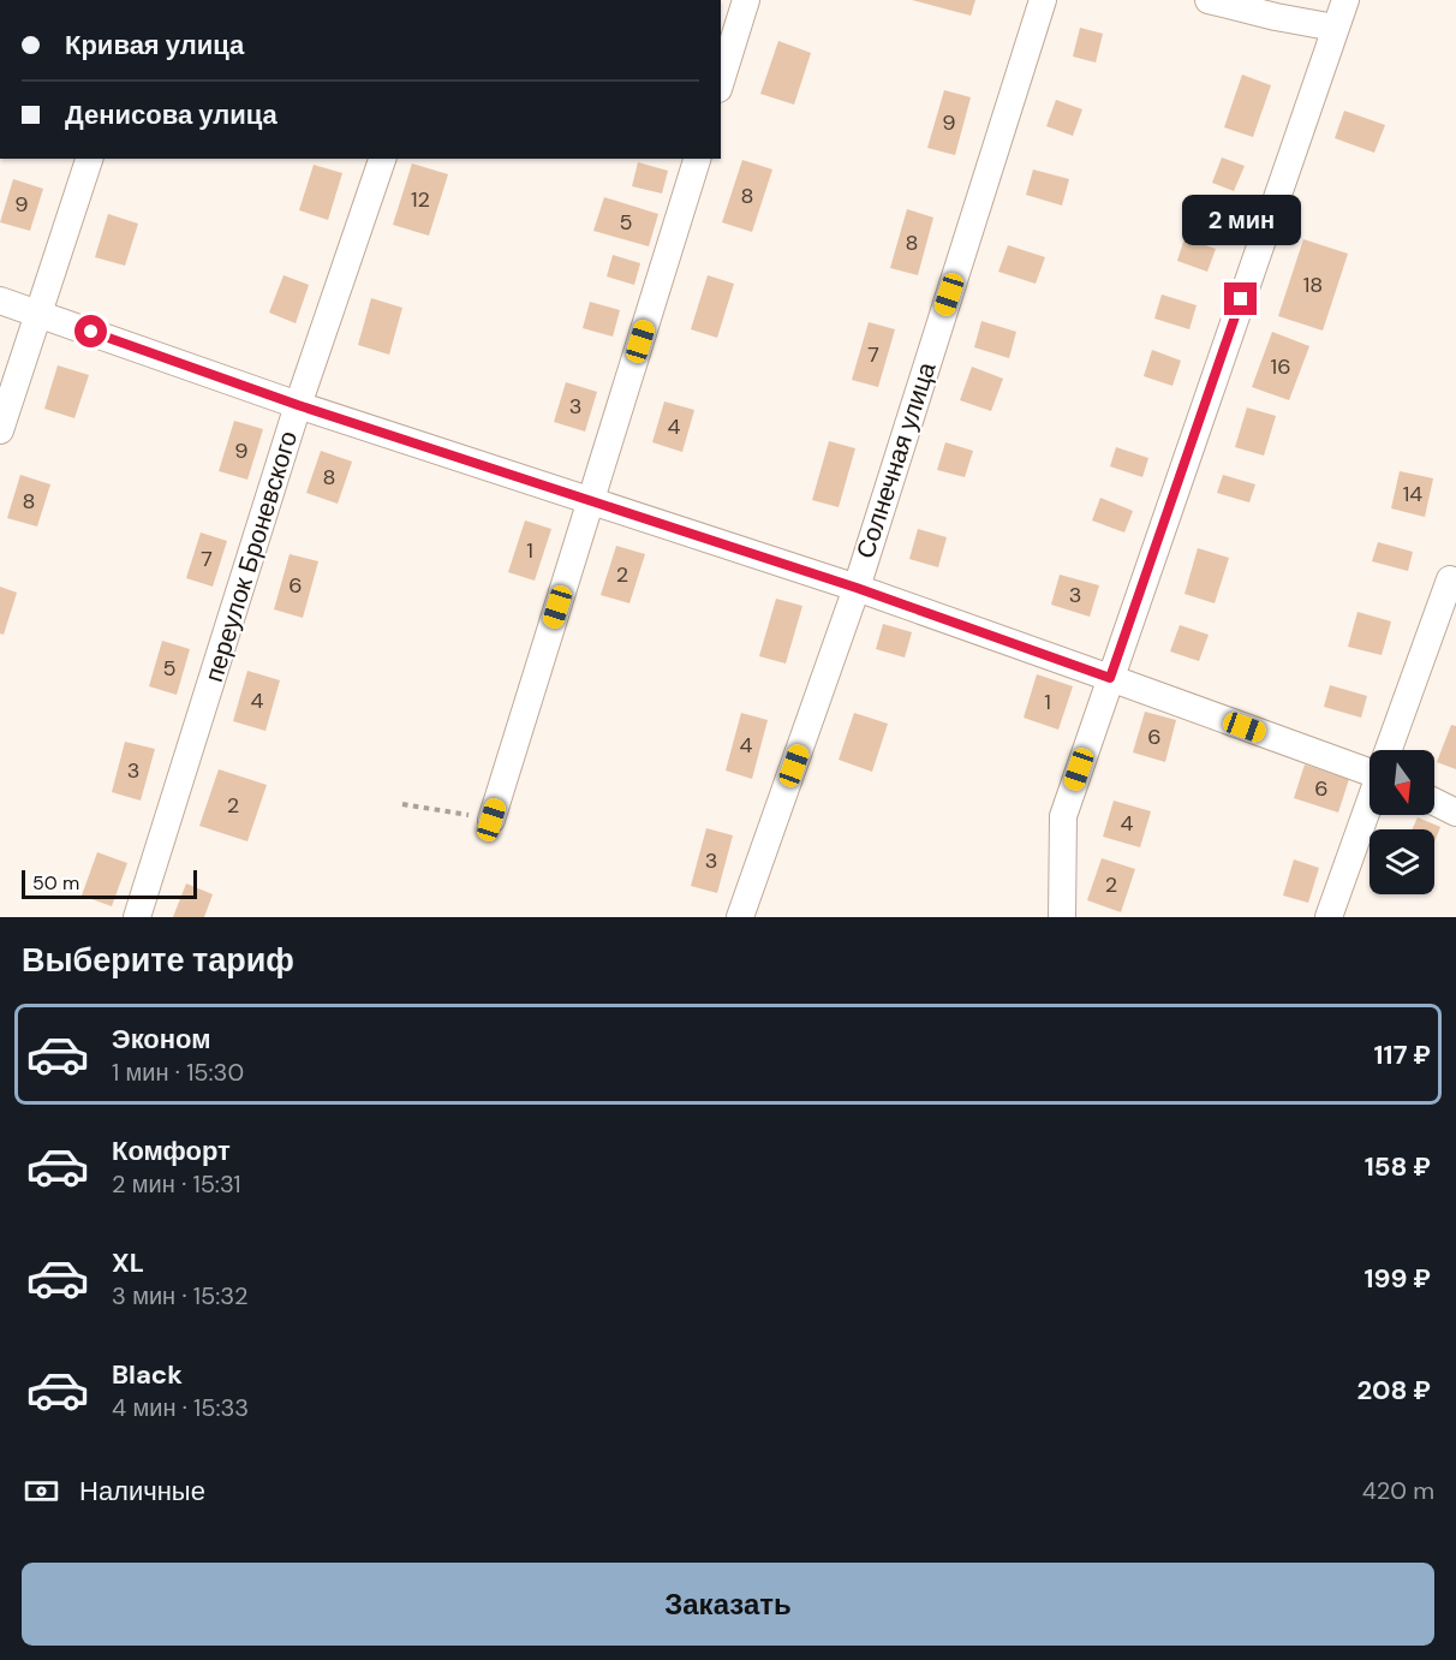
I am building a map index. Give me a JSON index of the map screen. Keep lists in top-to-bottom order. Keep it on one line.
{"streets":{"street":["Солнечная улица","переулок Броневского"]},"house_numbers":["9","8","12","9","5","8","18","7","16","3","4","9","8","14","8","1","7","2","6","3","5","4","1","6","4","3","6","2","4","3","2"],"scale_bar":"50 m","north":"bottom","page":{"banner":["Кривая улица","Денисова улица"],"bubble":"2 мин","scale":"50 m","heading":"Выберите тариф","list":[{"name":"Эконом","note":"1 мин · 15:30","value":"117 ₽"},{"name":"Комфорт","note":"2 мин · 15:31","value":"158 ₽"},{"name":"XL","note":"3 мин · 15:32","value":"199 ₽"},{"name":"Black","note":"4 мин · 15:33","value":"208 ₽"}],"pay":["Наличные","420 m"],"buttons":"Заказать"}}
